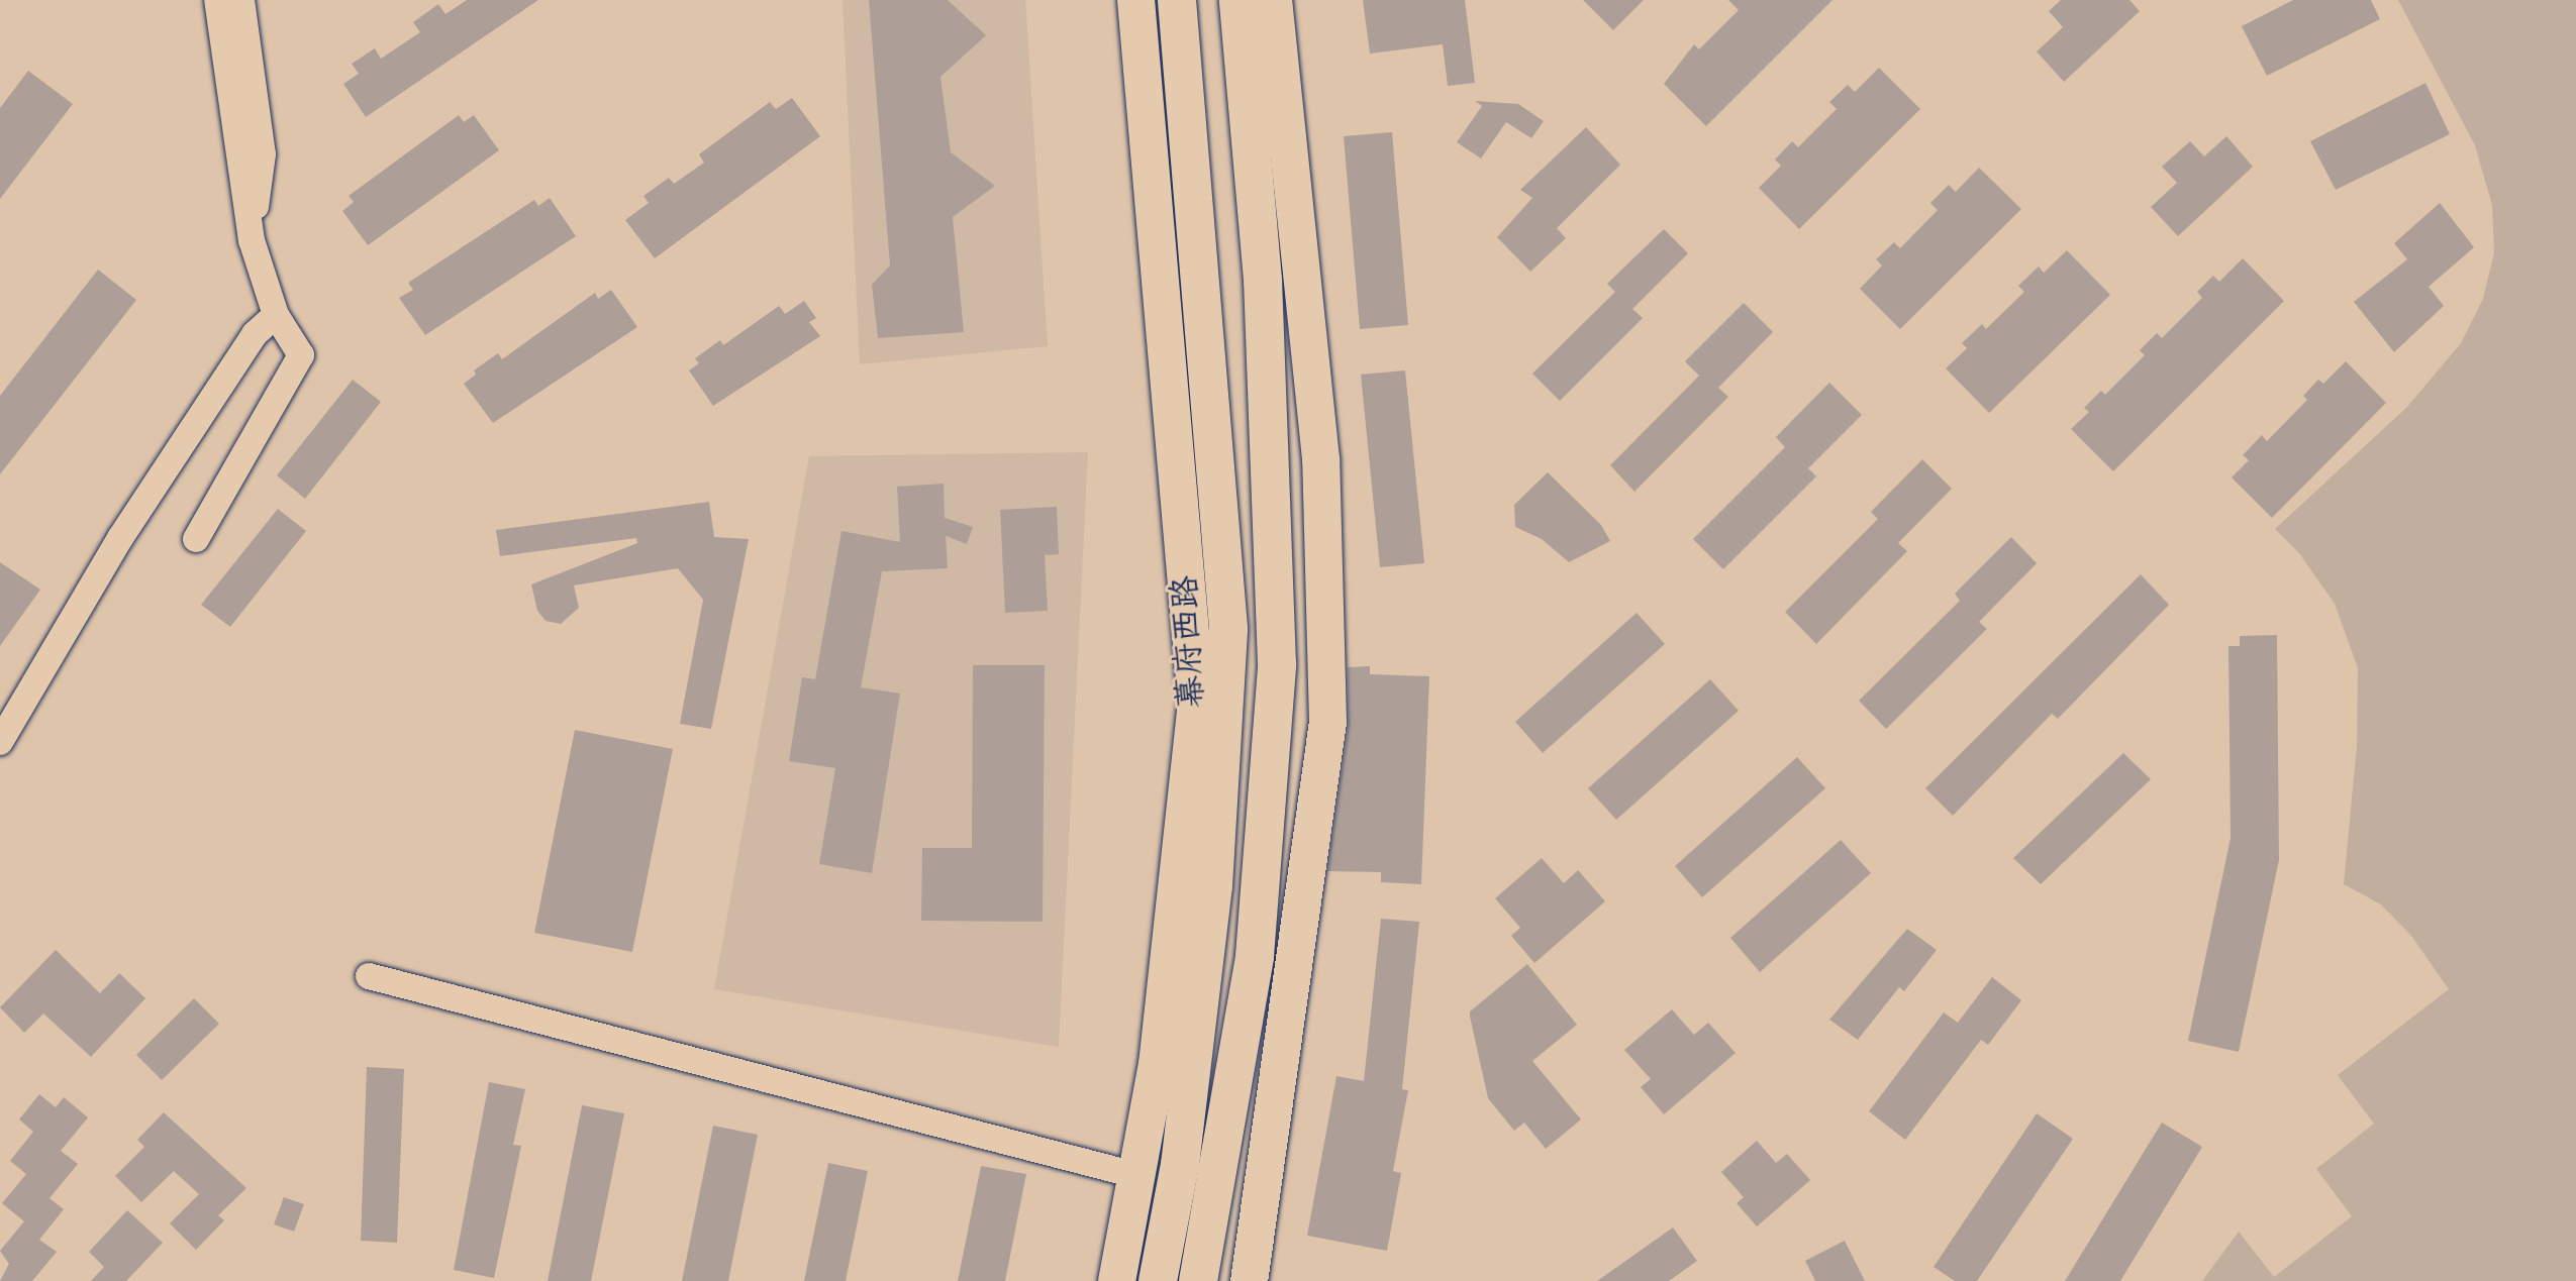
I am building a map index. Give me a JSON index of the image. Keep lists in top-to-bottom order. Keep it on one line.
{"streets":{"highway":["幕府西路"]}}
